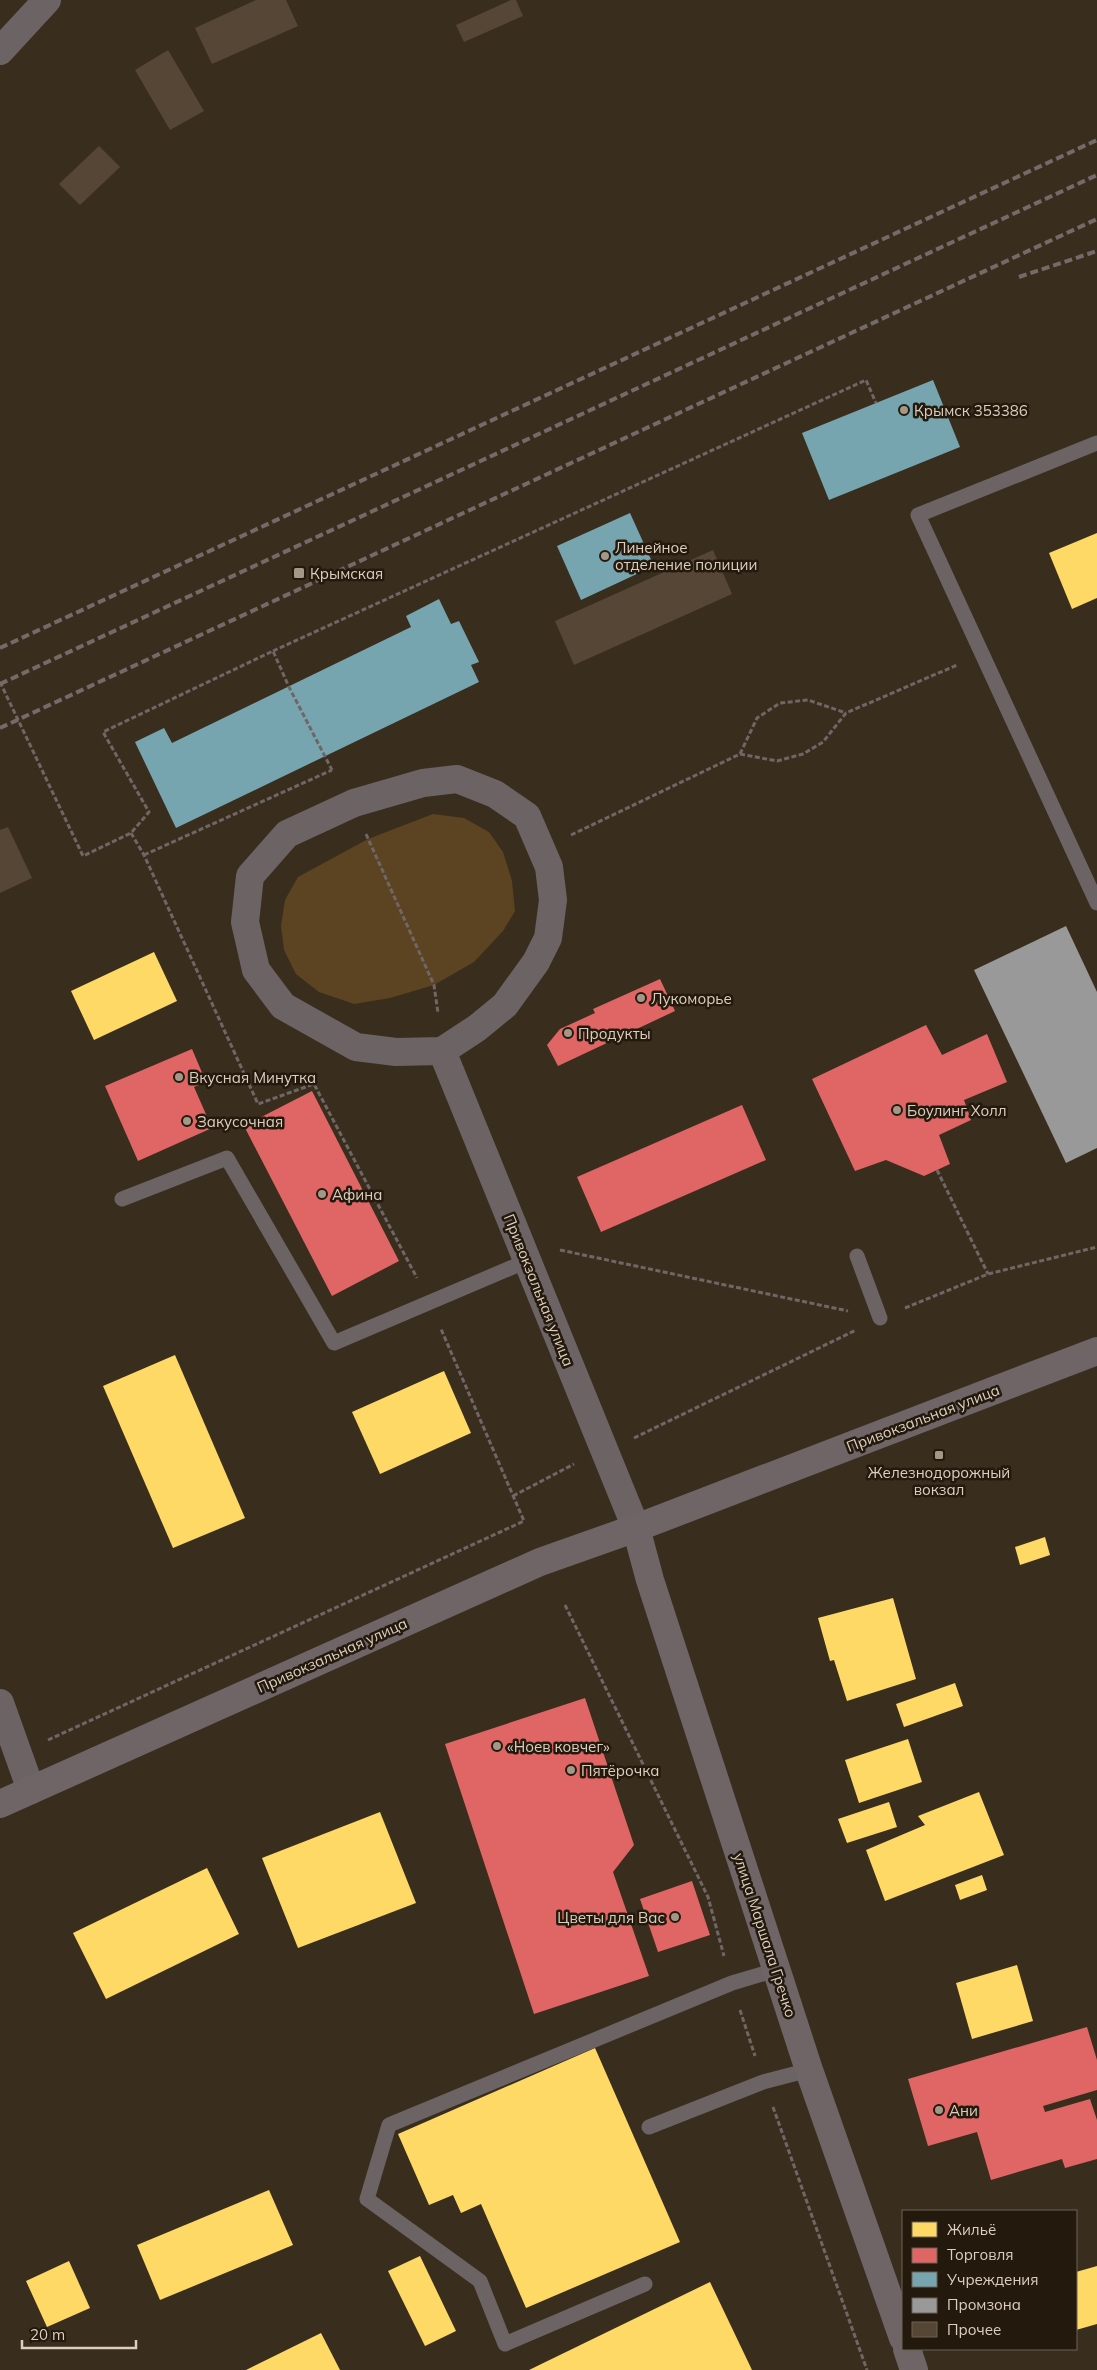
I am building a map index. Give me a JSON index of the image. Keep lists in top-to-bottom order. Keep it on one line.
{"streets":{"main road":["Привокзальная улица","улица Маршала Гречко"]},"crossings":[["Привокзальная улица","улица Маршала Гречко"]],"places":{"other":["Крымск 353386","Линейное отделение полиции","Лукоморье","Продукты","Вкусная Минутка","Боулинг Холл","Закусочная","Афина","«Ноев ковчег»","Пятёрочка","Цветы для Вас","Ани"],"transit":["Крымская","Железнодорожный вокзал"]},"legend":["Жильё","Торговля","Учреждения","Промзона","Прочее"],"scale_bar":"20 m"}
